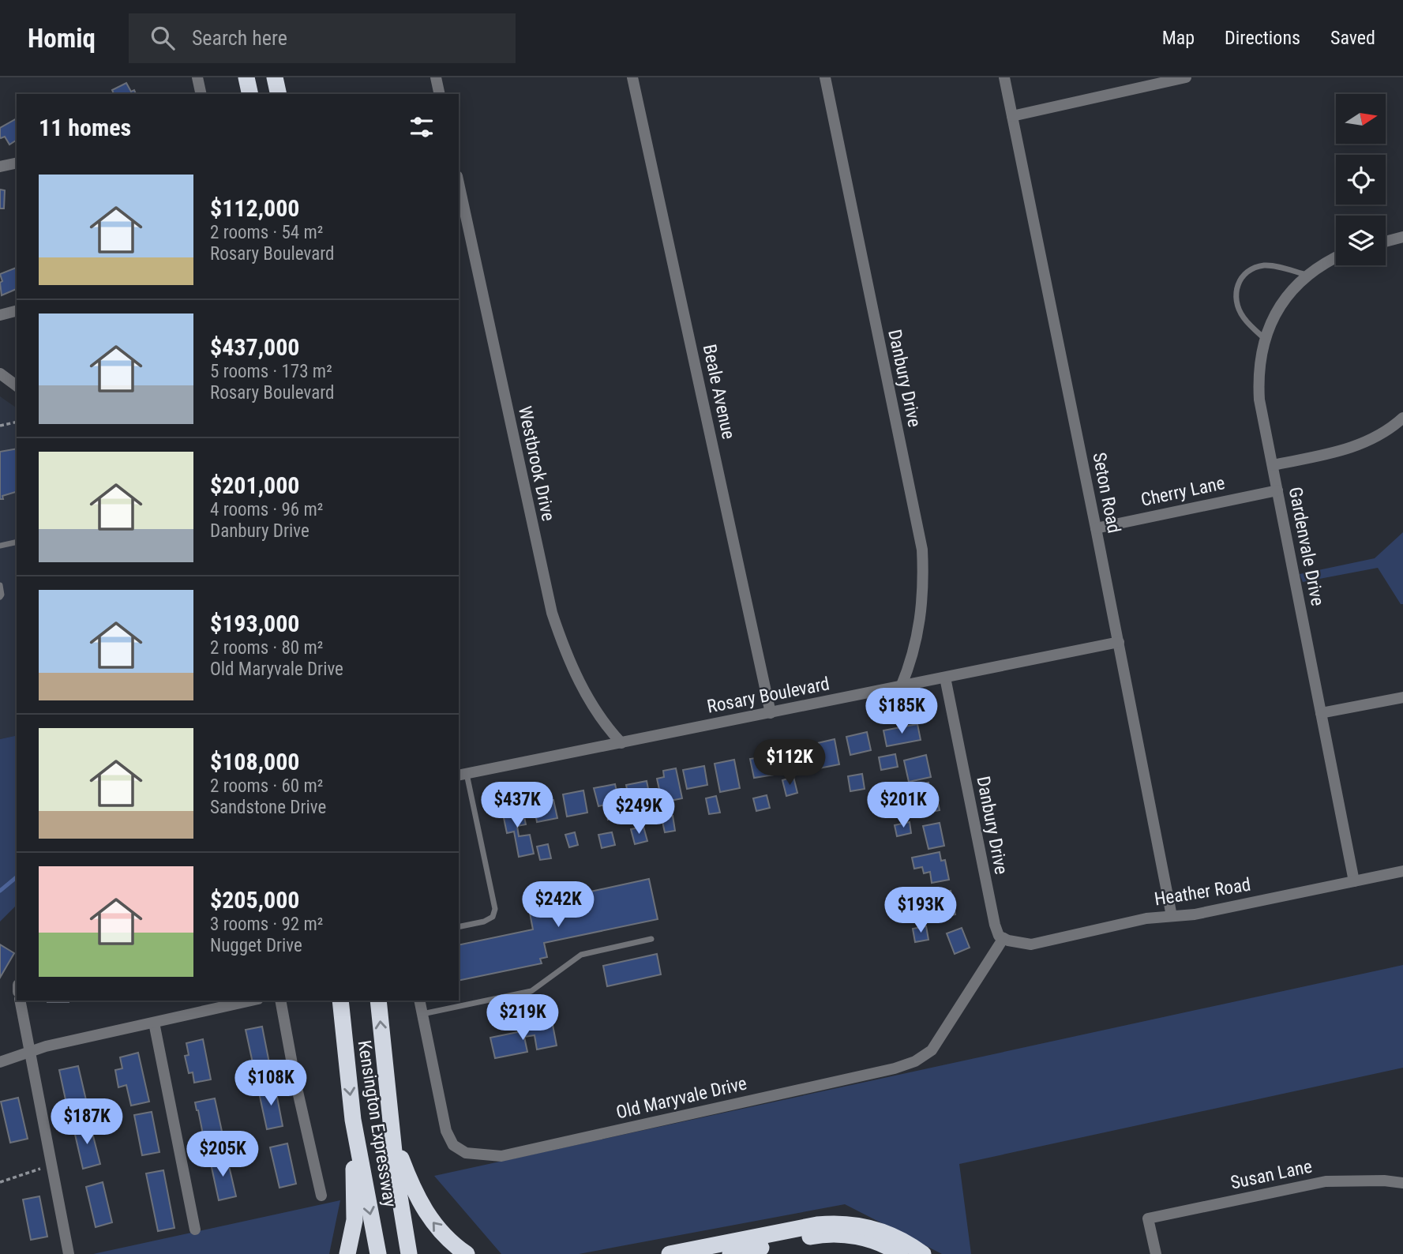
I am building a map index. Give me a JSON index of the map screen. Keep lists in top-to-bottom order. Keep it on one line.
{"streets":{"highway":["Kensington Expressway"],"street":["Danbury Drive","Beale Avenue","Westbrook Drive","Cherry Lane","Seton Road","Gardenvale Drive","Rosary Boulevard","Heather Road","Old Maryvale Drive","Susan Lane"]},"crossings":[["Danbury Drive","Rosary Boulevard"],["Danbury Drive","Heather Road"],["Danbury Drive","Old Maryvale Drive"],["Beale Avenue","Rosary Boulevard"],["Westbrook Drive","Rosary Boulevard"],["Cherry Lane","Seton Road"],["Cherry Lane","Gardenvale Drive"],["Seton Road","Rosary Boulevard"],["Seton Road","Heather Road"],["Gardenvale Drive","Heather Road"],["Heather Road","Old Maryvale Drive"]],"north":"right","page":{"header":"Homiq","search":"Search here","nav":["Map","Directions","Saved"],"heading":"11 homes","list":[{"name":"$112,000","note":"2 rooms · 54 m² · Rosary Boulevard"},{"name":"$437,000","note":"5 rooms · 173 m² · Rosary Boulevard"},{"name":"$201,000","note":"4 rooms · 96 m² · Danbury Drive"},{"name":"$193,000","note":"2 rooms · 80 m² · Old Maryvale Drive"},{"name":"$108,000","note":"2 rooms · 60 m² · Sandstone Drive"},{"name":"$205,000","note":"3 rooms · 92 m² · Nugget Drive"}],"price":["$185K","$112K","$437K","$201K","$249K","$242K","$193K","$219K","$108K","$187K","$205K"]}}
